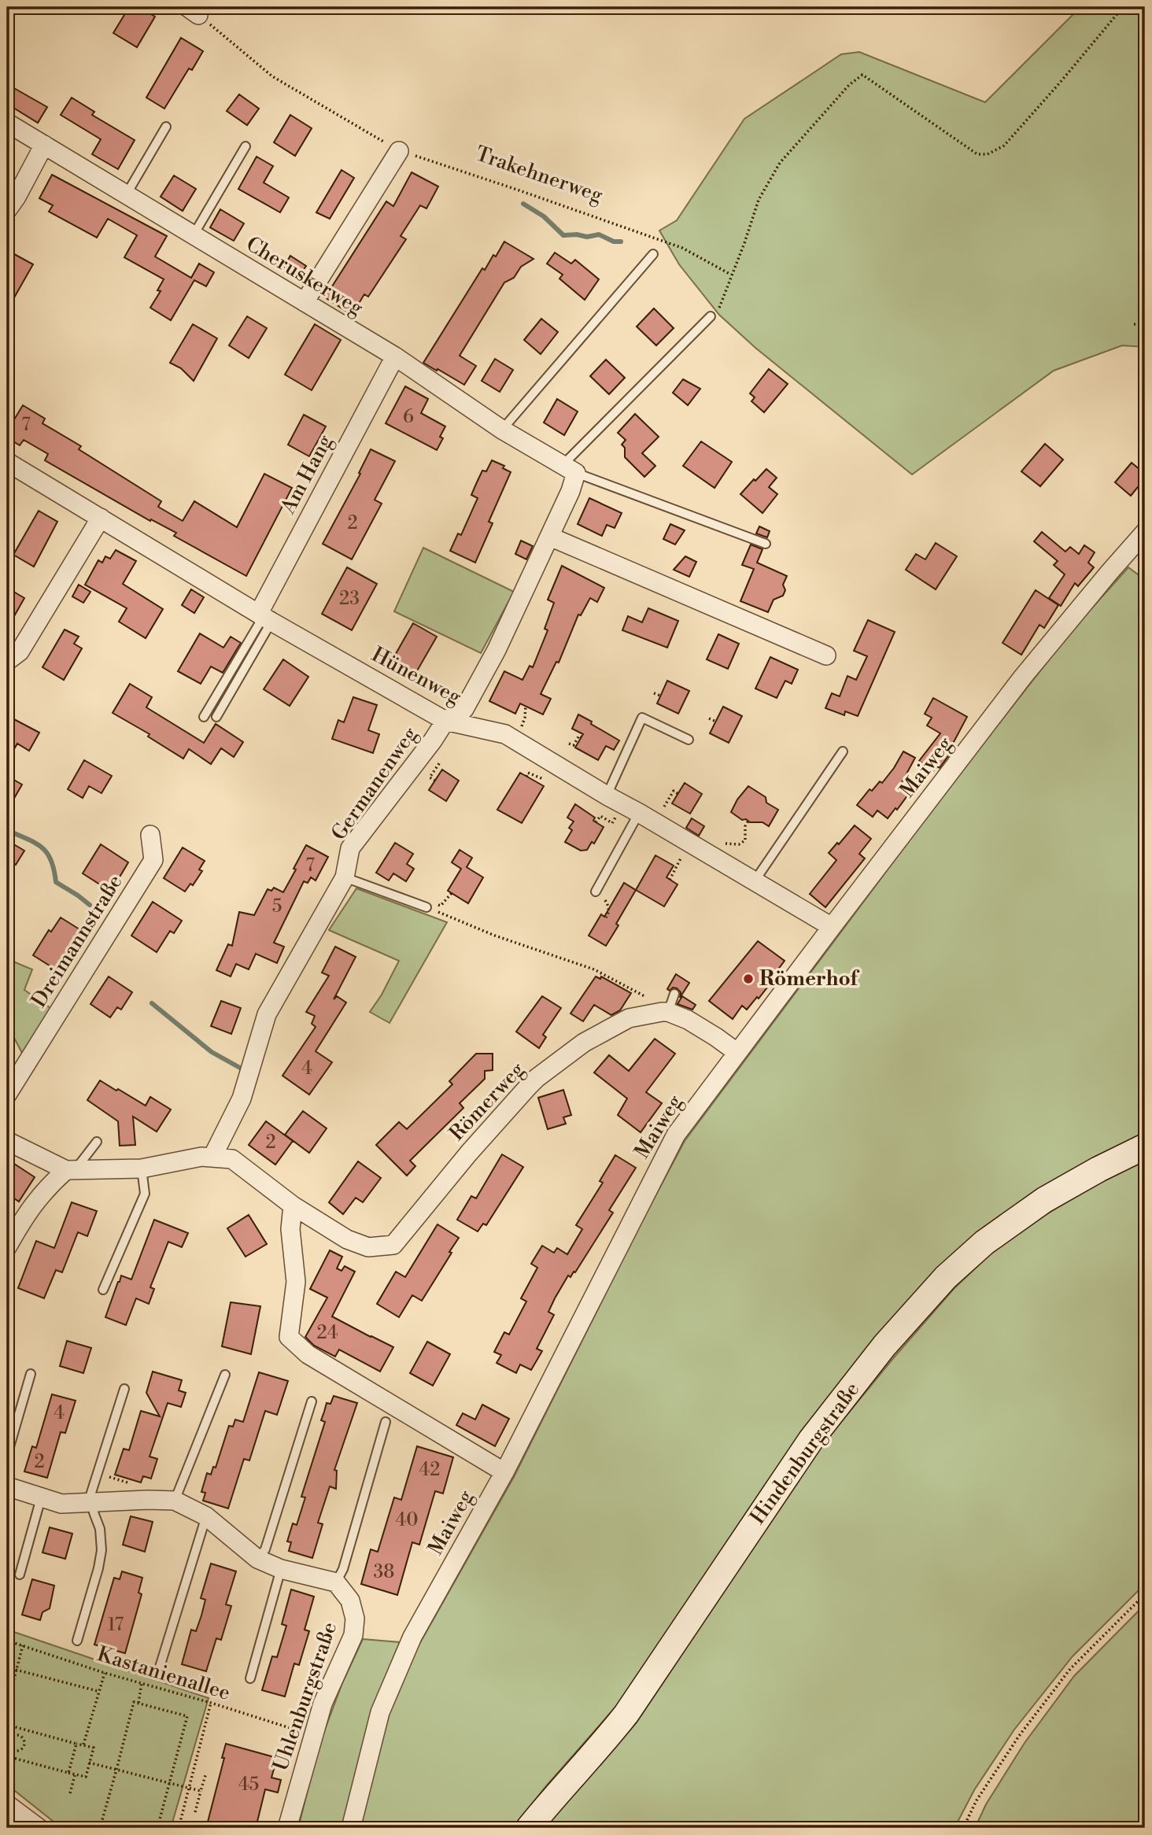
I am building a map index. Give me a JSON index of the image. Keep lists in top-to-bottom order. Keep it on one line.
{"streets":{"main road":["Hindenburgstraße"],"street":["Cheruskerweg","Am Hang","Hünenweg","Maiweg","Germanenweg","Dreimannstraße","Römerweg","Uhlenburgstraße"],"path":["Trakehnerweg","Kastanienallee"]},"crossings":[["Cheruskerweg","Am Hang"],["Cheruskerweg","Germanenweg"],["Am Hang","Hünenweg"],["Hünenweg","Maiweg"],["Hünenweg","Germanenweg"],["Germanenweg","Römerweg"],["Kastanienallee","Uhlenburgstraße"]],"places":["Römerhof"],"house_numbers":["6","7","2","23","7","5","4","2","24","4","2","42","40","38","17","45"]}
